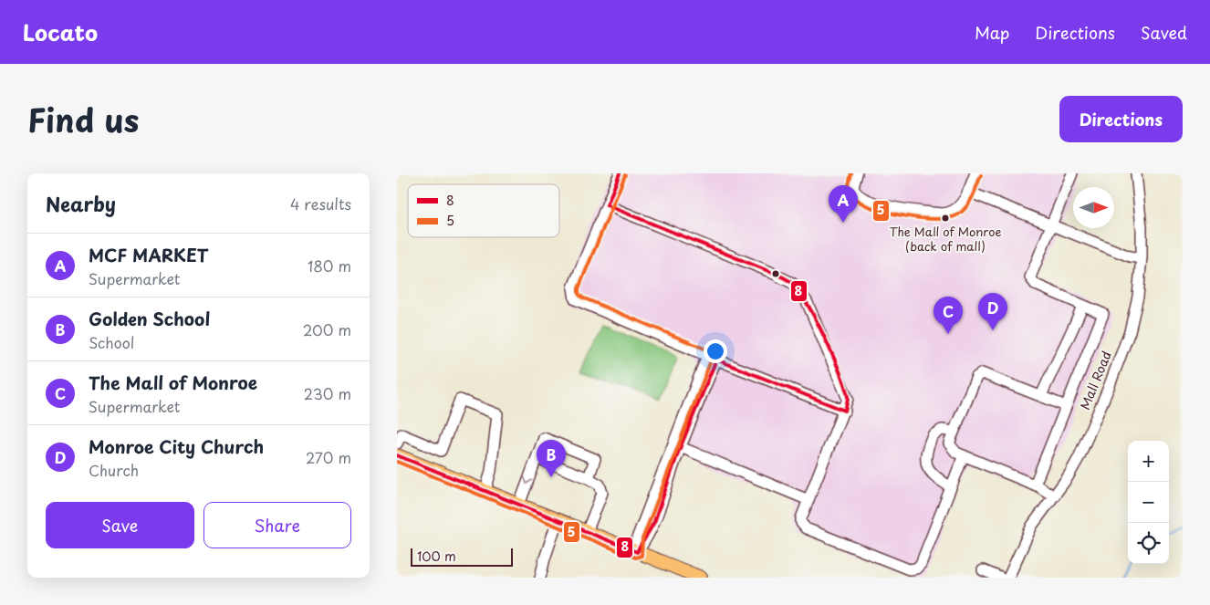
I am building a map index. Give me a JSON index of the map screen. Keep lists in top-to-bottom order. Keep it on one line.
{"streets":{"street":["Mall Road"]},"places":["The Mall of Monroe (back of mall)"],"lines":["transit line 8","transit line 5"],"legend":["8","5"],"scale_bar":"100 m","north":"right","page":{"header":"Locato","nav":["Map","Directions","Saved"],"title":"Find us","buttons":["Directions",["Save","Share"]],"heading":["Nearby","4 results"],"pins":["A","D","C","B"],"list":[{"mark":"A","name":"MCF MARKET","note":"Supermarket","value":"180 m"},{"mark":"B","name":"Golden School","note":"School","value":"200 m"},{"mark":"C","name":"The Mall of Monroe","note":"Supermarket","value":"230 m"},{"mark":"D","name":"Monroe City Church","note":"Church","value":"270 m"}],"map_buttons":["+","−"],"scale":"100 m"}}
